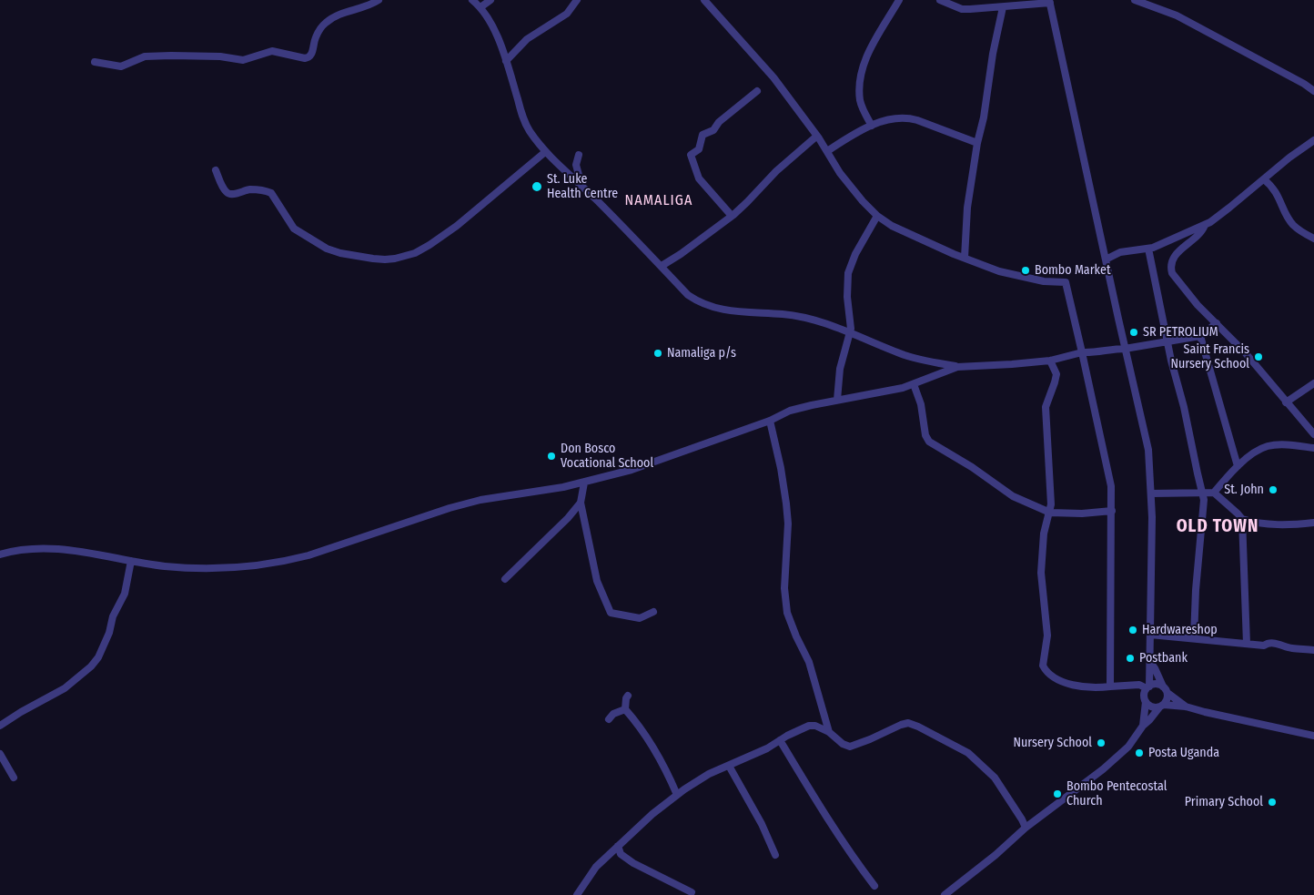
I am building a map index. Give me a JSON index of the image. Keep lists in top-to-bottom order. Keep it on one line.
{"districts":["NAMALIGA","OLD TOWN"],"places":["St. Luke Health Centre","Bombo Market","SR PETROLIUM","Namaliga p/s","Saint Francis Nursery School","Don Bosco Vocational School","St. John","Hardwareshop","Postbank","Nursery School","Posta Uganda","Bombo Pentecostal Church","Primary School"]}
